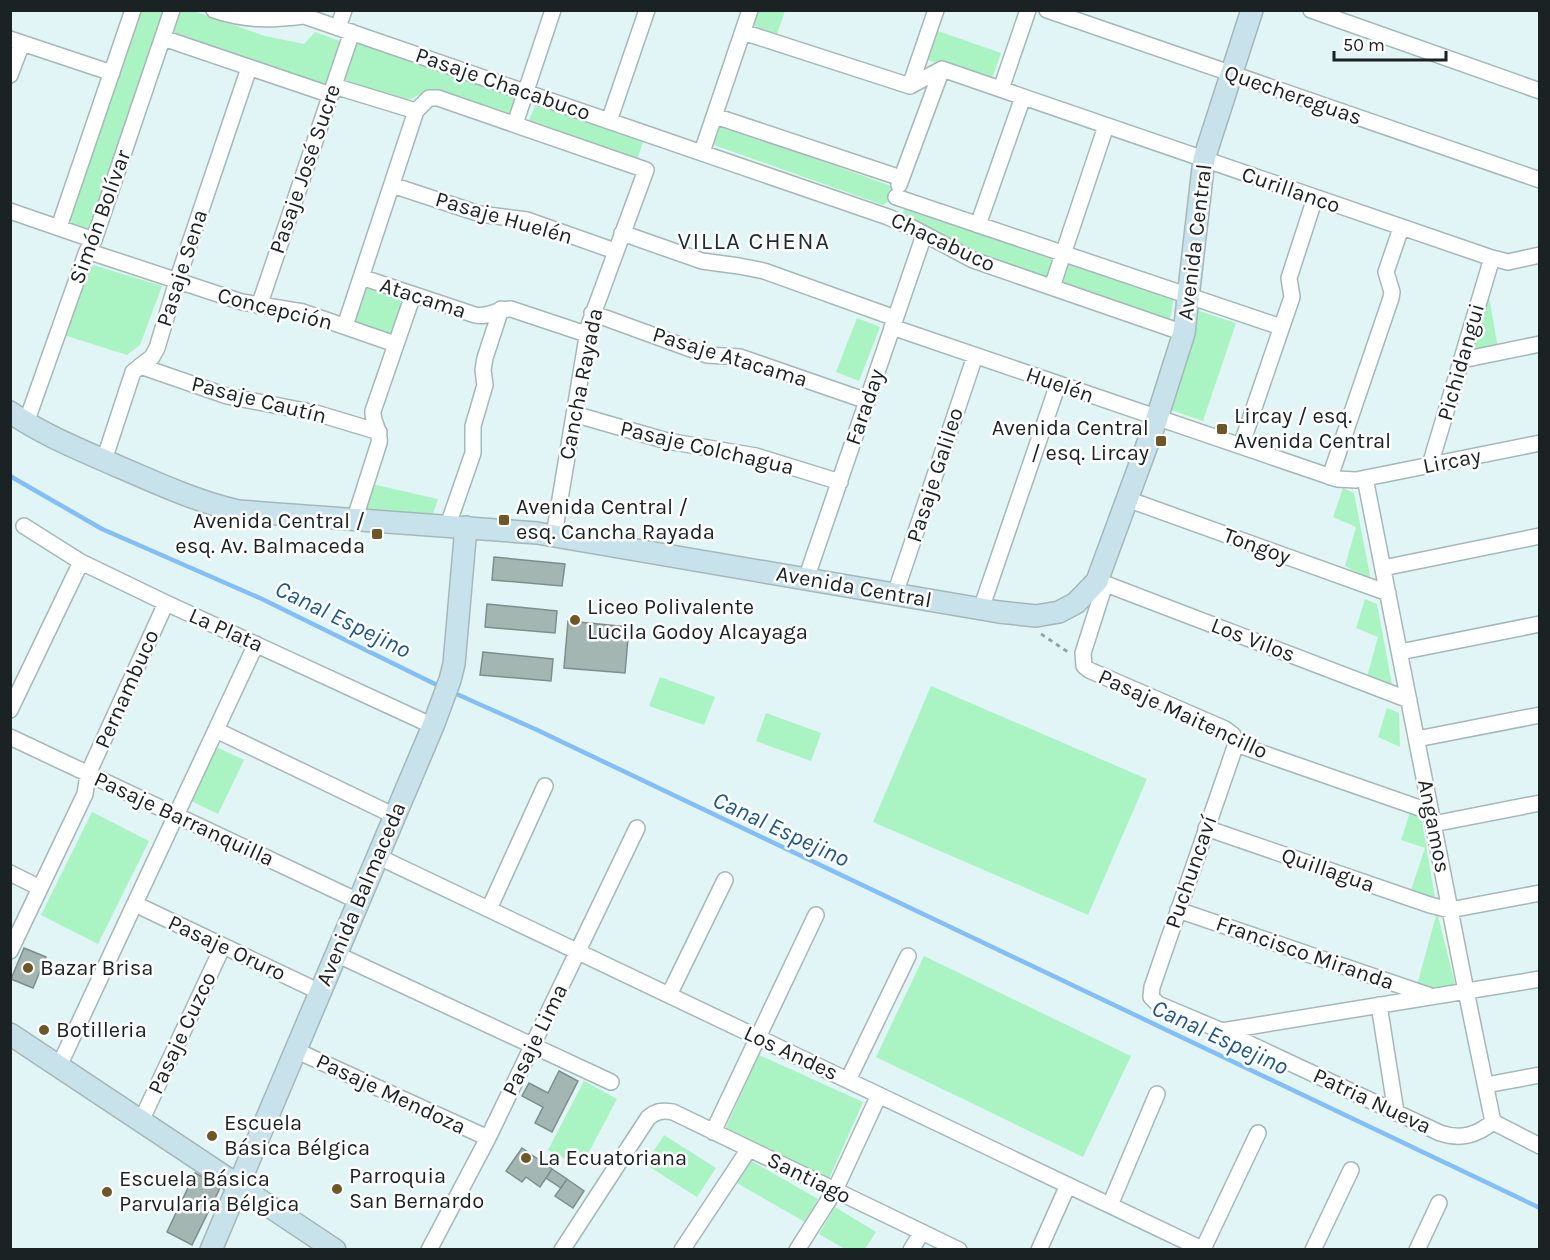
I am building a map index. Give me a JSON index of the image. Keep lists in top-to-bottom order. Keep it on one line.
{"streets":{"street":["Pasaje Chacabuco","Quechereguas","Pasaje José Sucre","Curillanco","Simón Bolívar","Pasaje Huelén","Chacabuco","Avenida Central","Pasaje Sena","Atacama","Concepción","Pasaje Atacama","Pichidangui","Cancha Rayada","Huelén","Pasaje Cautín","Faraday","Pasaje Colchagua","Lircay","Pasaje Galileo","Tongoy","La Plata","Los Vilos","Pernambuco","Pasaje Maitencillo","Pasaje Barranquilla","Angamos","Quillagua","Puchuncaví","Avenida Balmaceda","Pasaje Oruro","Francisco Miranda","Pasaje Cuzco","Pasaje Lima","Los Andes","Pasaje Mendoza","Patria Nueva","Santiago"]},"crossings":[["Pasaje Chacabuco","Pasaje José Sucre"],["Pasaje Chacabuco","Chacabuco"],["Pasaje Chacabuco","Cancha Rayada"],["Quechereguas","Avenida Central"],["Pasaje José Sucre","Concepción"],["Curillanco","Avenida Central"],["Curillanco","Pichidangui"],["Simón Bolívar","Avenida Central"],["Simón Bolívar","Concepción"],["Pasaje Huelén","Cancha Rayada"],["Chacabuco","Avenida Central"],["Chacabuco","Faraday"],["Avenida Central","Pasaje Sena"],["Avenida Central","Cancha Rayada"],["Avenida Central","Huelén"],["Avenida Central","Faraday"],["Avenida Central","Pasaje Galileo"],["Avenida Central","Tongoy"],["Avenida Central","Los Vilos"],["Avenida Central","Pasaje Maitencillo"],["Avenida Central","Avenida Balmaceda"],["Pasaje Sena","Concepción"],["Pasaje Sena","Pasaje Cautín"],["Atacama","Cancha Rayada"],["Pasaje Atacama","Cancha Rayada"],["Pasaje Atacama","Faraday"],["Pichidangui","Lircay"],["Cancha Rayada","Pasaje Colchagua"],["Huelén","Faraday"],["Huelén","Lircay"],["Huelén","Pasaje Galileo"],["Huelén","Angamos"],["Faraday","Pasaje Colchagua"],["Lircay","Angamos"],["Tongoy","Angamos"],["La Plata","Pernambuco"],["La Plata","Avenida Balmaceda"],["Los Vilos","Pasaje Maitencillo"],["Los Vilos","Angamos"],["Pernambuco","Pasaje Barranquilla"],["Pasaje Maitencillo","Angamos"],["Pasaje Maitencillo","Puchuncaví"],["Pasaje Barranquilla","Avenida Balmaceda"],["Angamos","Quillagua"],["Angamos","Francisco Miranda"],["Angamos","Patria Nueva"],["Quillagua","Puchuncaví"],["Puchuncaví","Francisco Miranda"],["Puchuncaví","Patria Nueva"],["Avenida Balmaceda","Pasaje Oruro"],["Avenida Balmaceda","Los Andes"],["Avenida Balmaceda","Pasaje Mendoza"],["Pasaje Oruro","Pasaje Cuzco"],["Francisco Miranda","Patria Nueva"],["Pasaje Lima","Los Andes"],["Pasaje Lima","Pasaje Mendoza"]],"districts":["VILLA CHENA"],"water":["Canal Espejino"],"places":{"transit":["Lircay / esq. Avenida Central","Avenida Central / esq. Lircay","Avenida Central / esq. Cancha Rayada","Avenida Central / esq. Av. Balmaceda"],"other":["Liceo Polivalente Lucila Godoy Alcayaga","Bazar Brisa","Botilleria","Escuela Básica Bélgica","La Ecuatoriana","Parroquia San Bernardo","Escuela Básica Parvularia Bélgica"]},"scale_bar":"50 m"}
